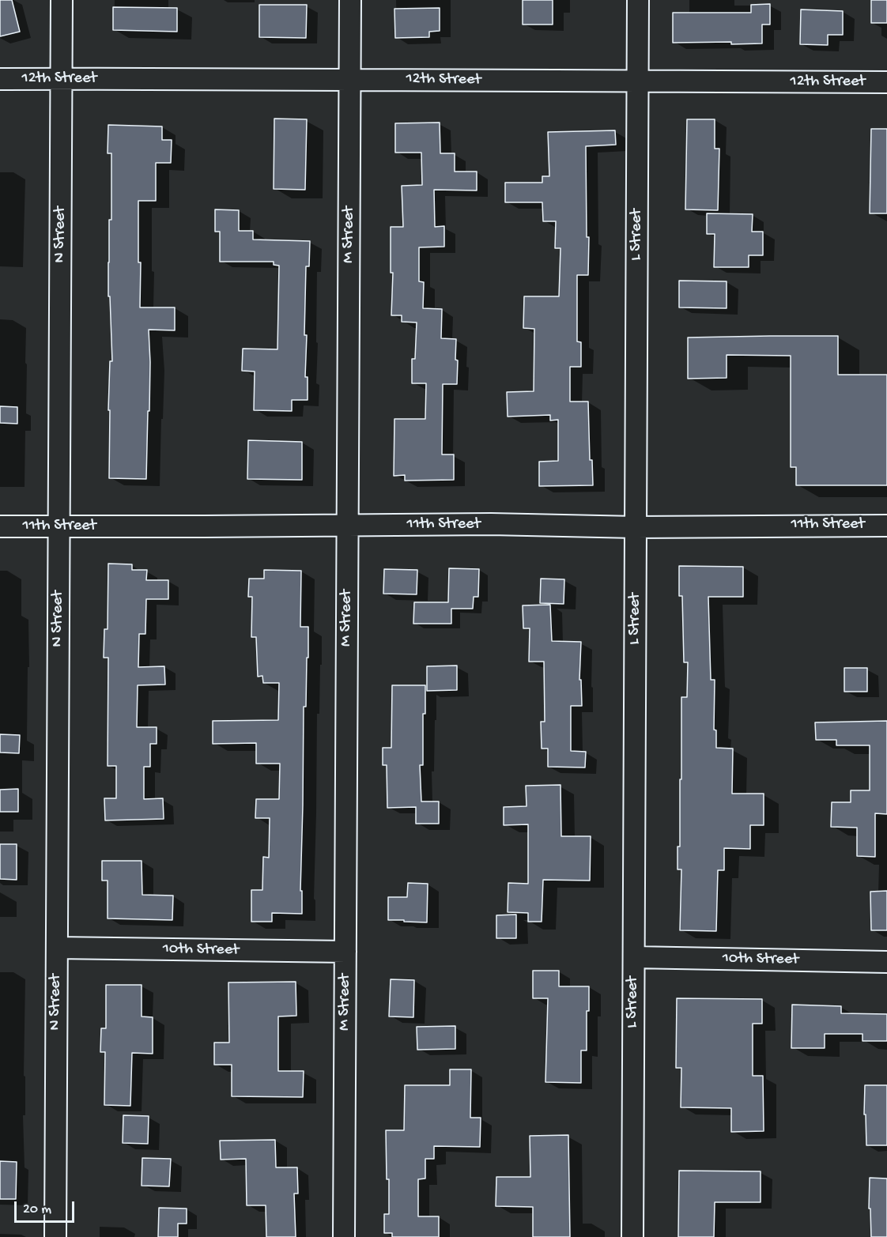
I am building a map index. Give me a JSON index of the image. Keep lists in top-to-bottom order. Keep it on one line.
{"streets":{"street":["12th Street","N Street","M Street","L Street","11th Street","10th Street"]},"crossings":[["12th Street","N Street"],["12th Street","M Street"],["12th Street","L Street"],["N Street","11th Street"],["N Street","10th Street"],["M Street","11th Street"],["M Street","10th Street"],["L Street","11th Street"],["L Street","10th Street"]],"scale_bar":"20 m"}
